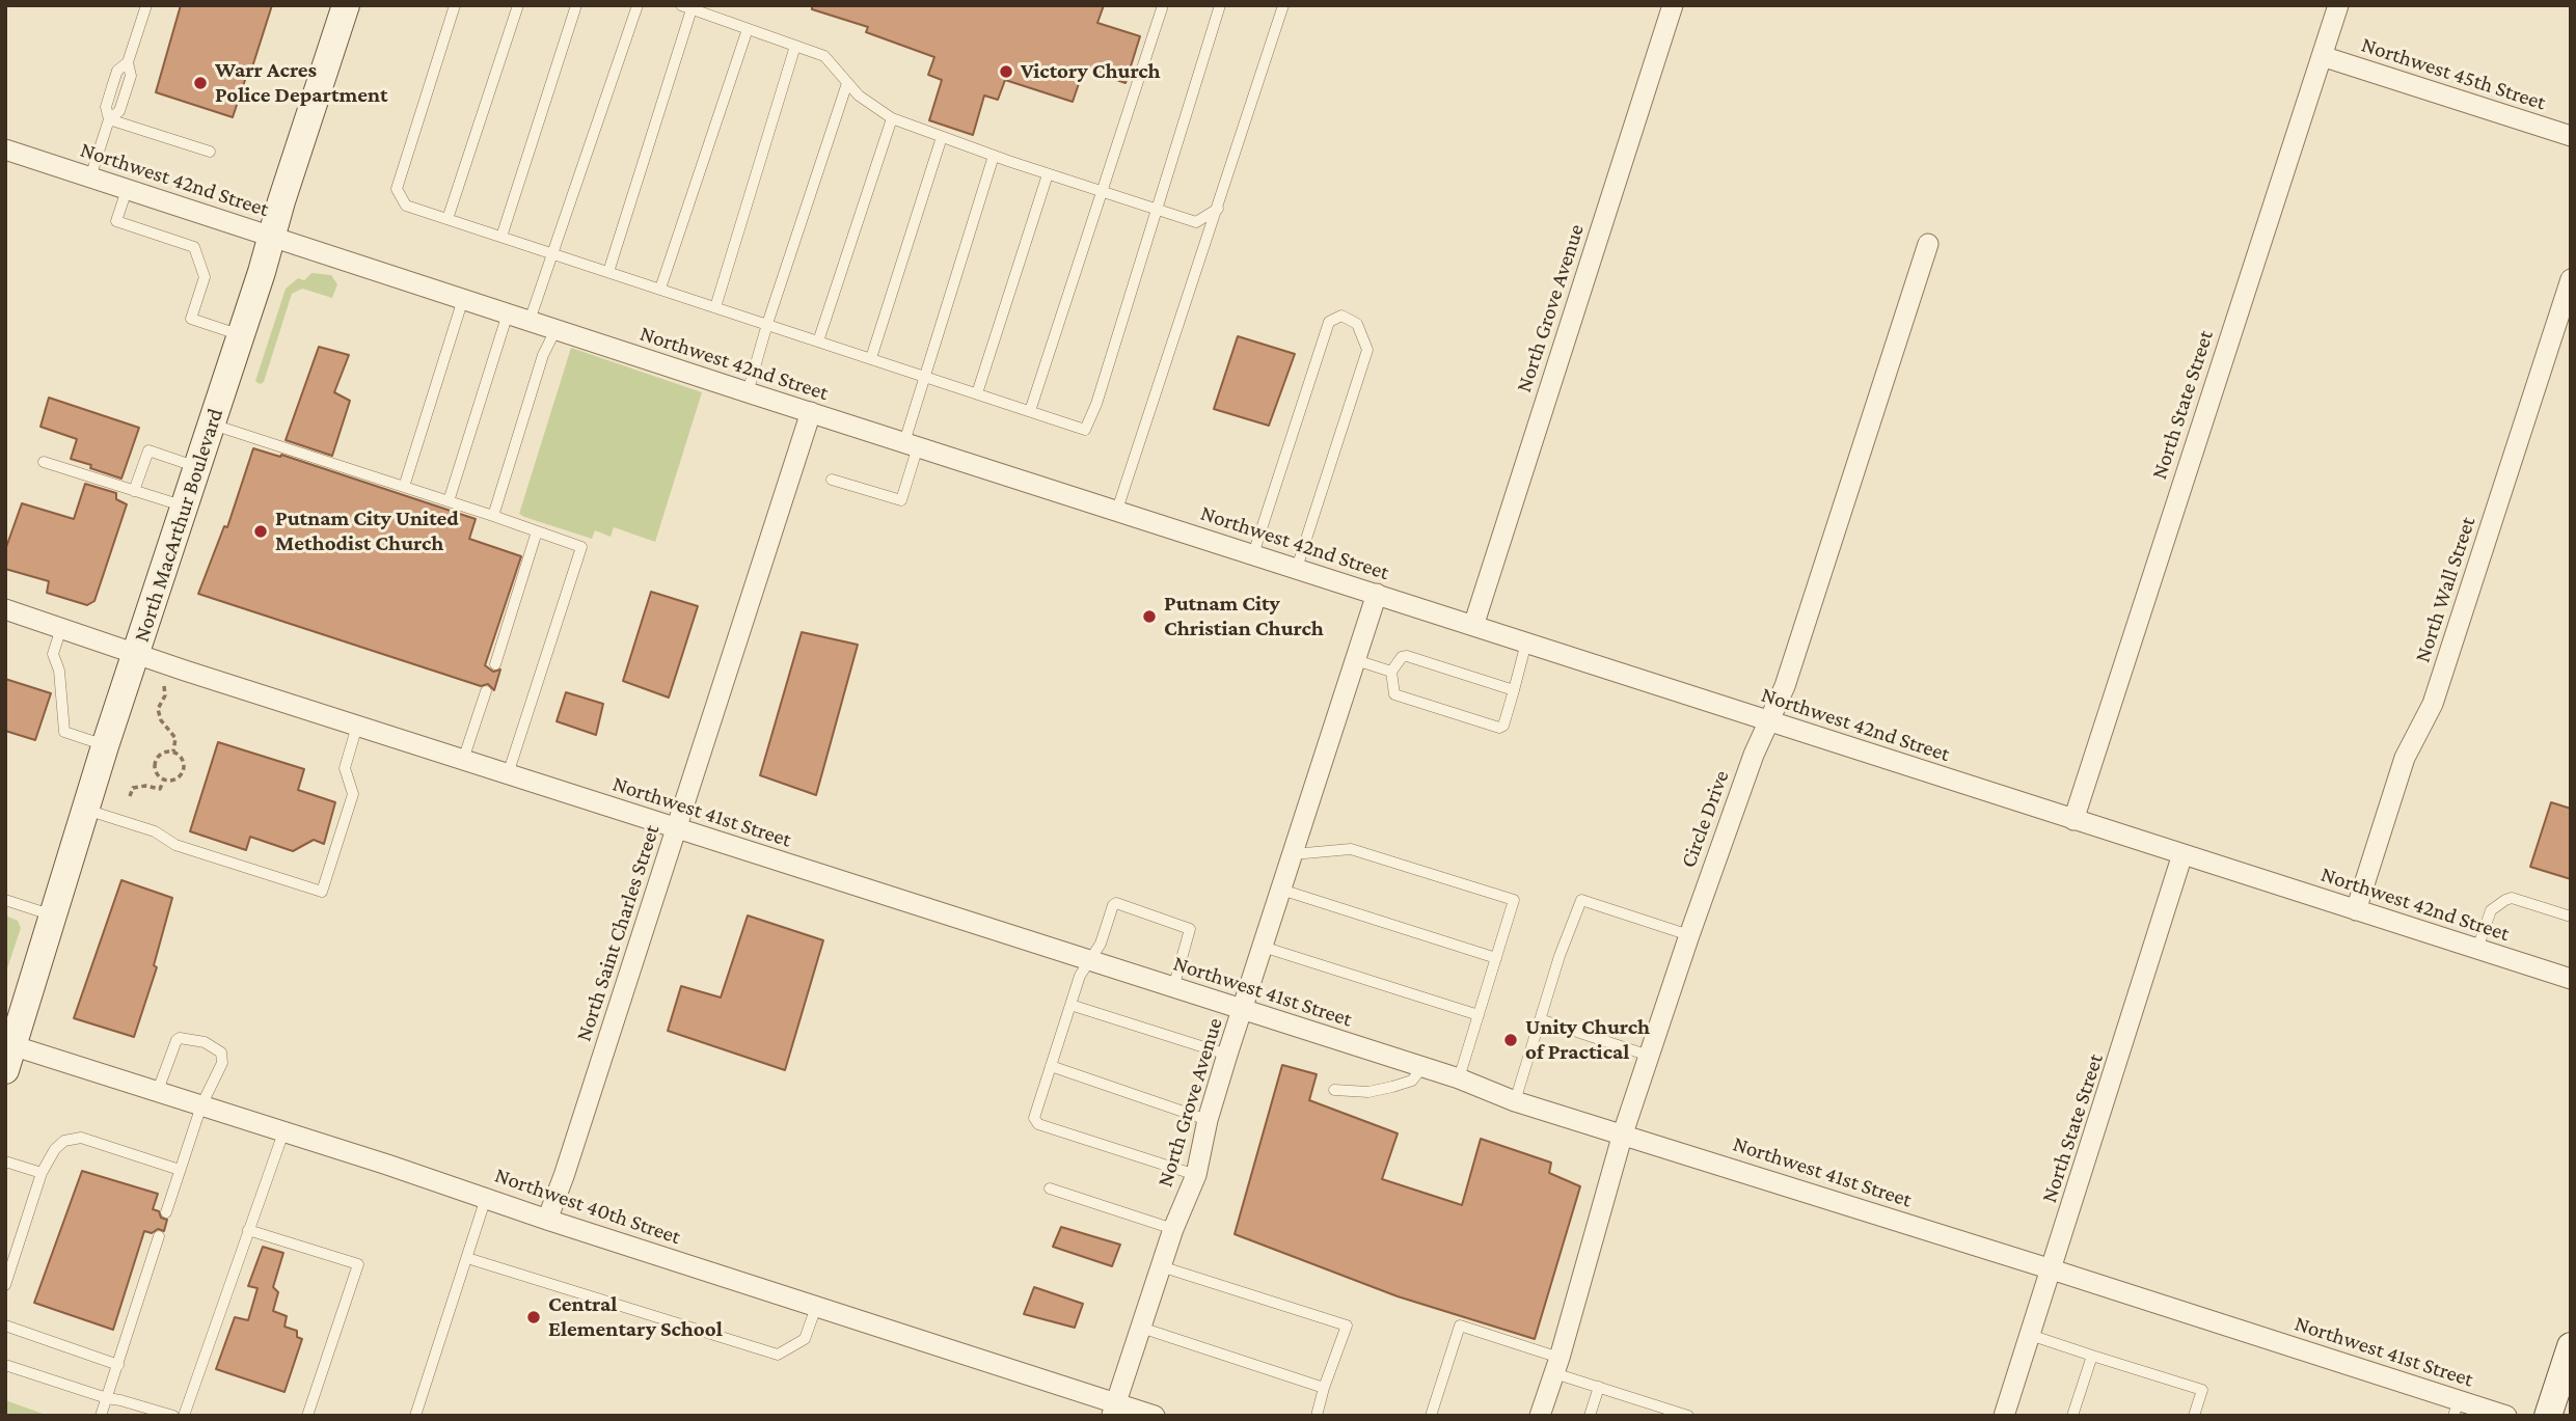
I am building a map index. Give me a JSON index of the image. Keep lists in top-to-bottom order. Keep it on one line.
{"streets":{"main road":["North MacArthur Boulevard"],"street":["Northwest 45th Street","Northwest 42nd Street","North Grove Avenue","North State Street","North Wall Street","Northwest 41st Street","Circle Drive","North Saint Charles Street","Northwest 40th Street"]},"crossings":[["Northwest 45th Street","North State Street"],["Northwest 42nd Street","North Grove Avenue"],["Northwest 42nd Street","North State Street"],["Northwest 42nd Street","North MacArthur Boulevard"],["Northwest 42nd Street","North Wall Street"],["Northwest 42nd Street","Circle Drive"],["Northwest 42nd Street","North Saint Charles Street"],["North Grove Avenue","Northwest 41st Street"],["North Grove Avenue","Northwest 40th Street"],["North State Street","Northwest 41st Street"],["North MacArthur Boulevard","Northwest 41st Street"],["North MacArthur Boulevard","Northwest 40th Street"],["Northwest 41st Street","Circle Drive"],["Northwest 41st Street","North Saint Charles Street"],["North Saint Charles Street","Northwest 40th Street"]],"places":["Victory Church","Warr Acres Police Department","Putnam City United Methodist Church","Putnam City Christian Church","Unity Church of Practical","Central Elementary School"]}
